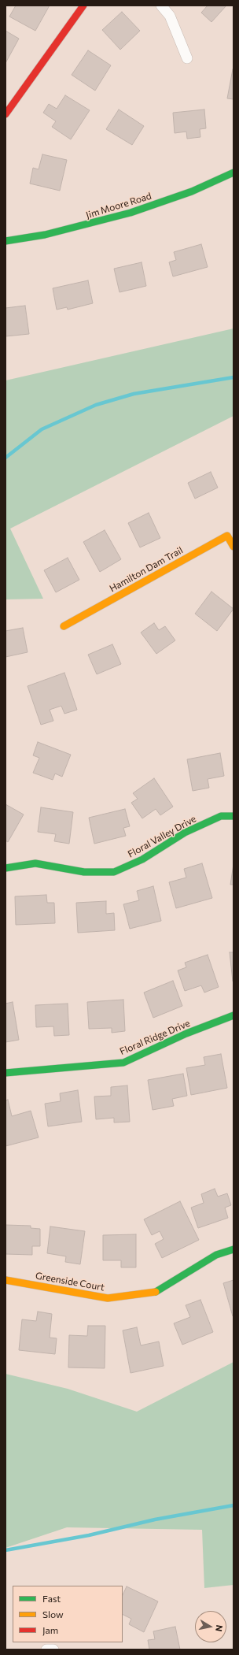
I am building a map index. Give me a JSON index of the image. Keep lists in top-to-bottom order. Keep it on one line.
{"streets":{"street":["Jim Moore Road","Hamilton Dam Trail","Floral Valley Drive","Floral Ridge Drive","Greenside Court"]},"legend":["Fast","Slow","Jam"],"north":"right"}
